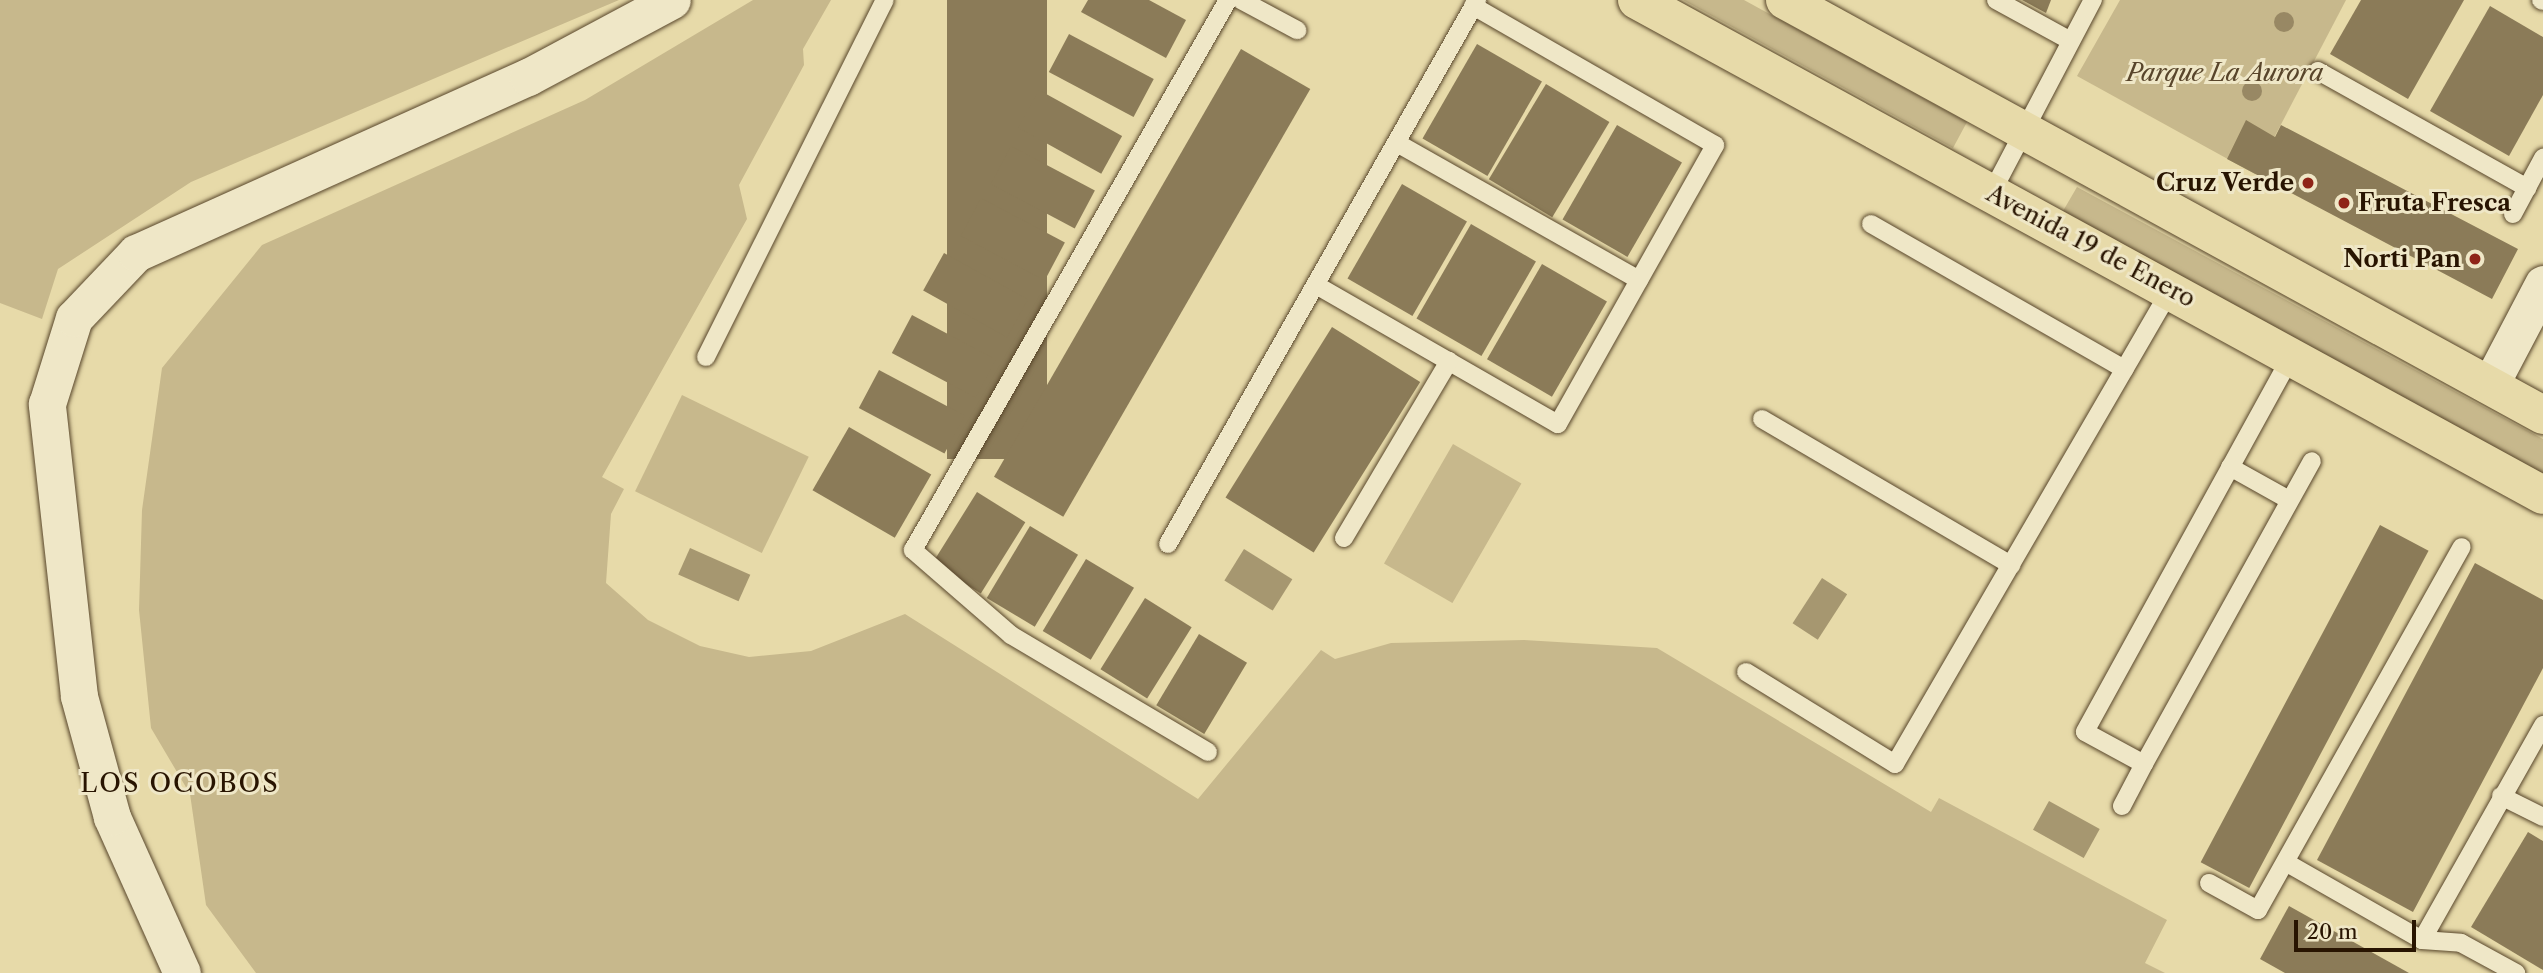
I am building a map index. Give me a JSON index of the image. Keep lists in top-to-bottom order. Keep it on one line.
{"streets":{"main road":["Avenida 19 de Enero"]},"districts":["LOS OCOBOS"],"parks":["Parque La Aurora"],"places":["Cruz Verde","Fruta Fresca","Norti Pan"],"scale_bar":"20 m"}
